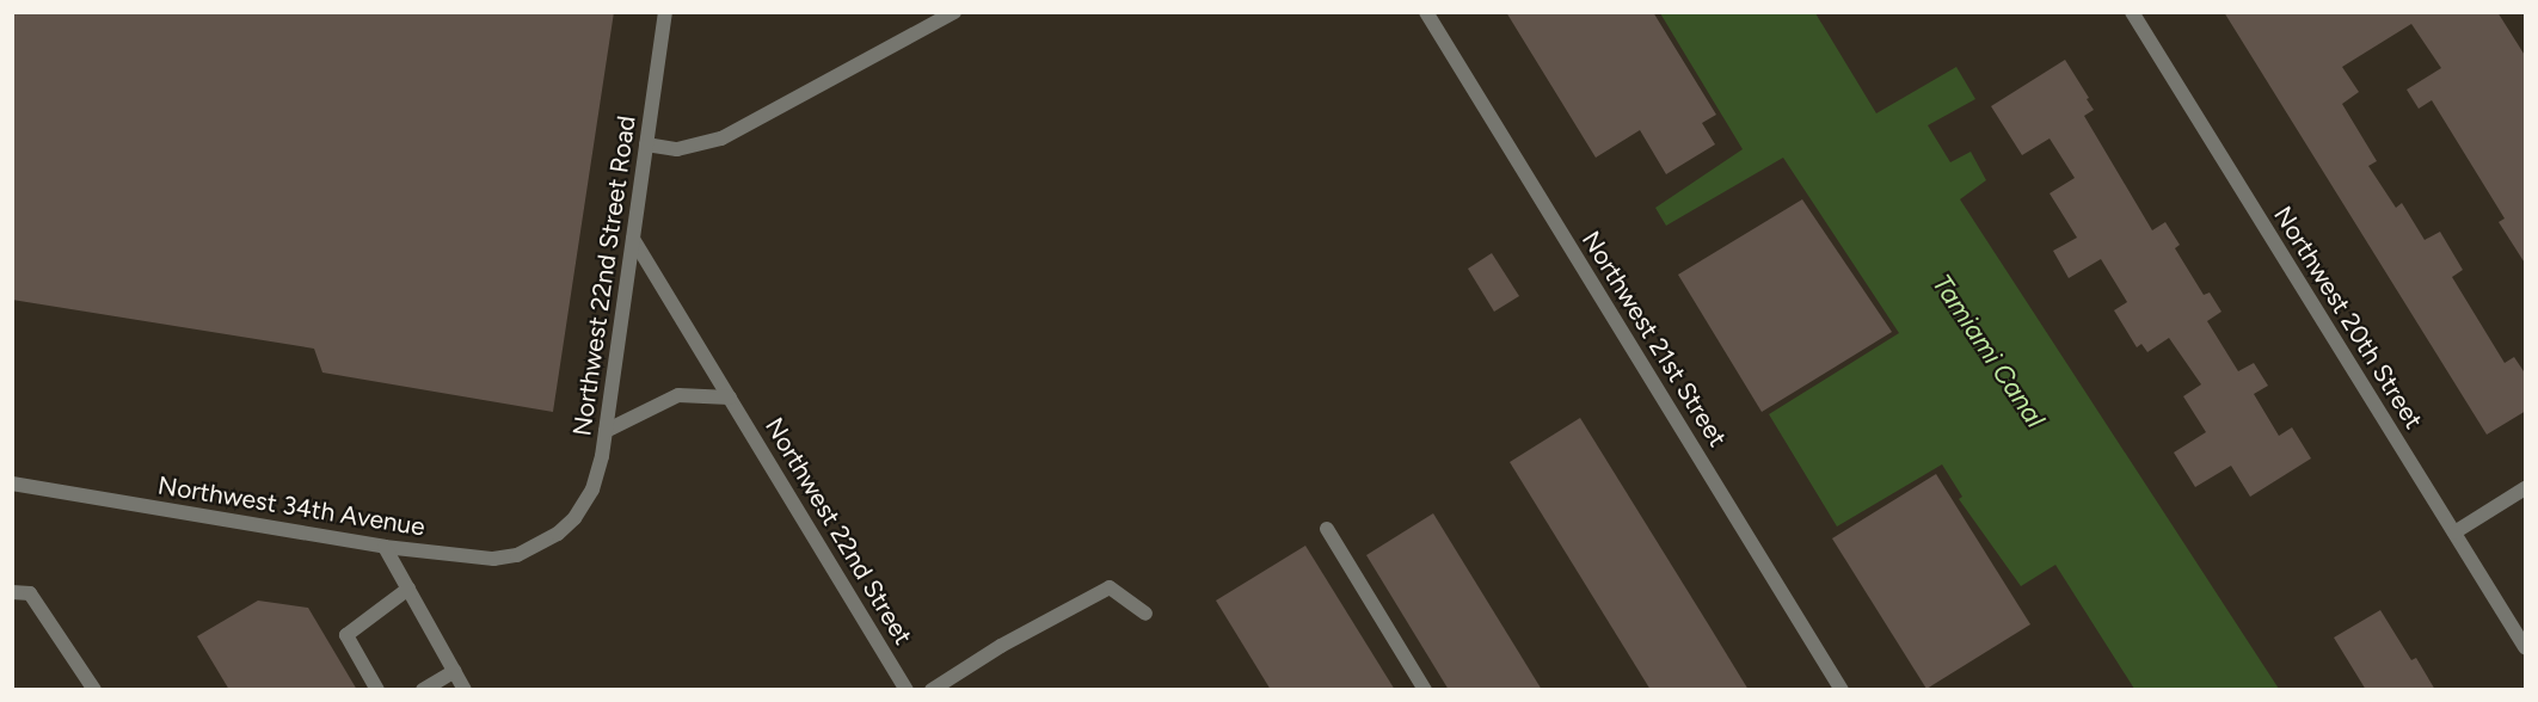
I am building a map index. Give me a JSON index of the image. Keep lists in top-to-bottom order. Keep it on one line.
{"streets":{"street":["Northwest 22nd Street Road","Northwest 20th Street","Northwest 21st Street","Northwest 34th Avenue","Northwest 22nd Street"]},"crossings":[["Northwest 22nd Street Road","Northwest 34th Avenue"],["Northwest 22nd Street Road","Northwest 22nd Street"]],"water":["Tamiami Canal"]}
